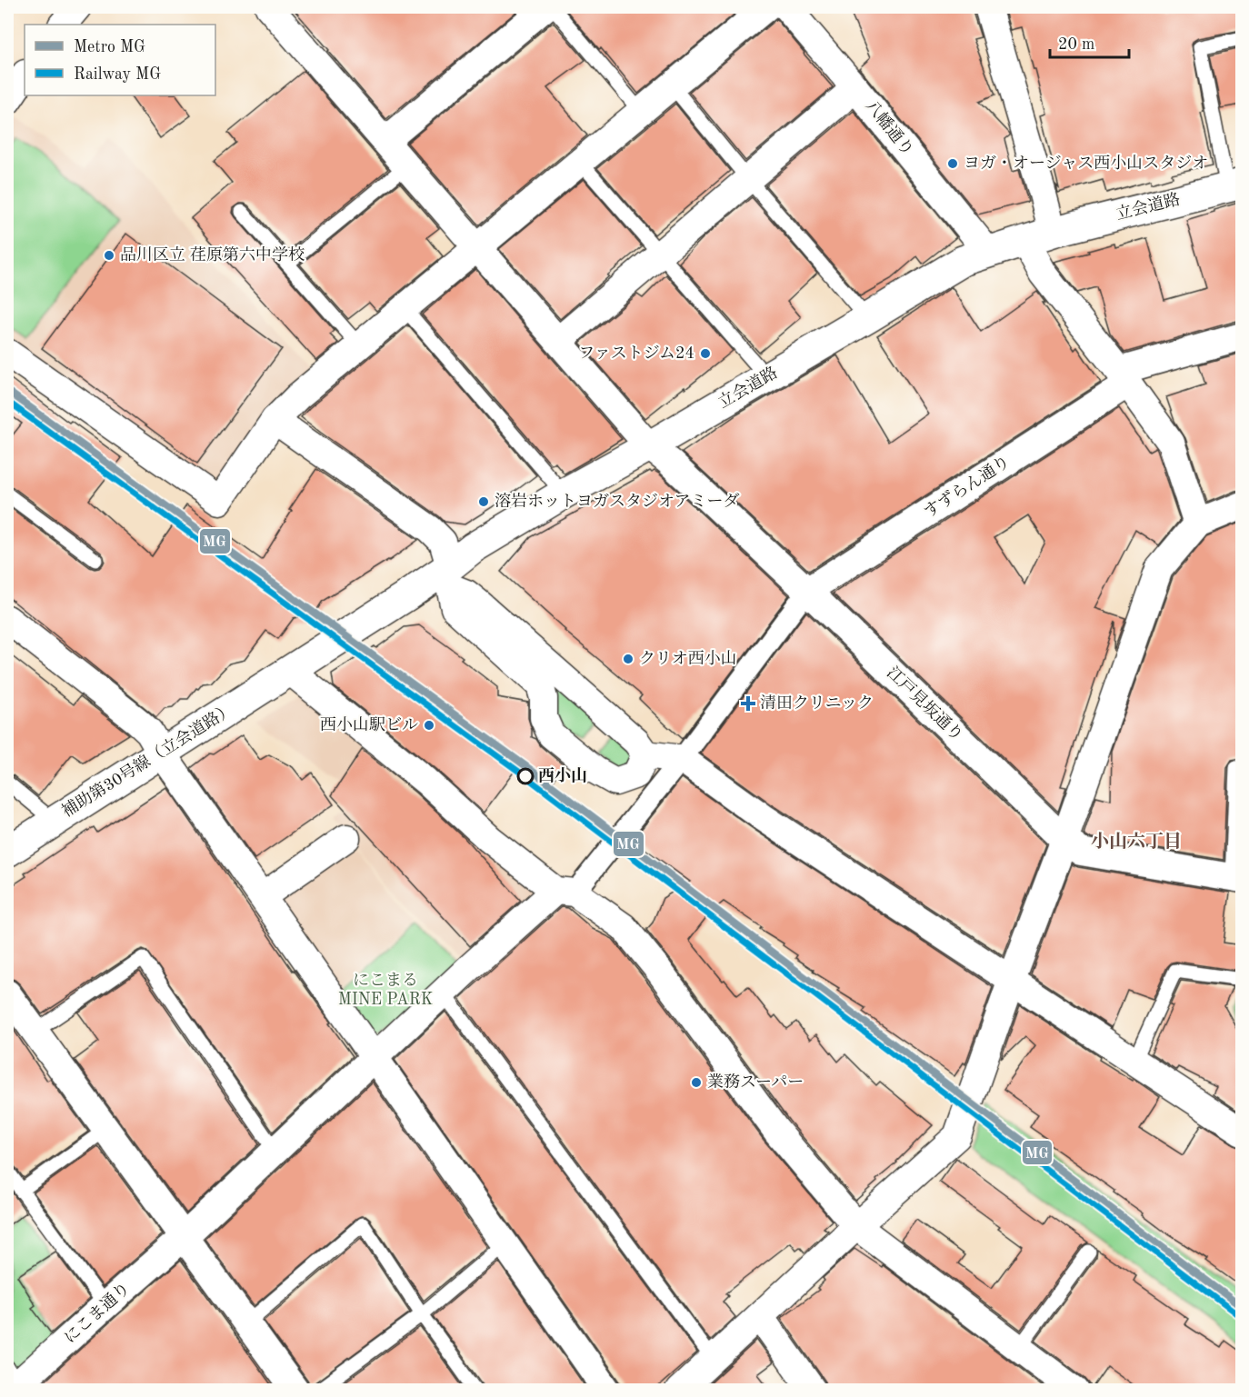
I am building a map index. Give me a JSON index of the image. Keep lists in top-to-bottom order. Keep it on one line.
{"streets":{"street":["八幡通り","立会道路","すずらん通り","江戸見坂通り","補助第30号線（立会道路）","にこま通り"]},"crossings":[["八幡通り","立会道路"],["立会道路","江戸見坂通り"],["立会道路","補助第30号線（立会道路）"],["すずらん通り","江戸見坂通り"]],"districts":["小山六丁目"],"parks":["にこまる MINE PARK"],"places":{"other":["ヨガ・オージャス西小山スタジオ","品川区立 荏原第六中学校","ファストジム24","溶岩ホットヨガスタジオアミーダ","クリオ西小山","西小山駅ビル","西小山","業務スーパー"],"health":["清田クリニック"]},"lines":["metro line MG","rail line MG"],"legend":["Metro MG","Railway MG"],"scale_bar":"20 m"}
